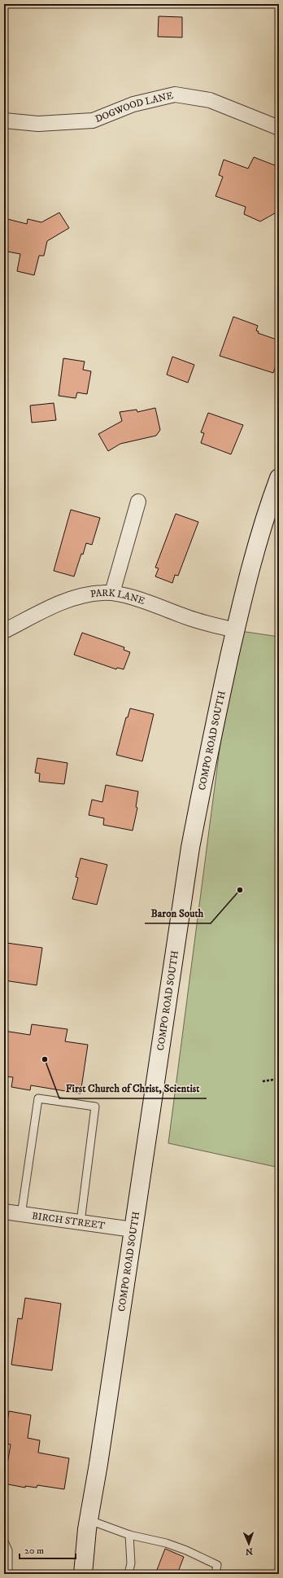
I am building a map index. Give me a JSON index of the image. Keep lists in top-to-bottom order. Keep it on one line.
{"streets":{"main road":["COMPO ROAD SOUTH"],"street":["DOGWOOD LANE","PARK LANE","BIRCH STREET"]},"crossings":[["PARK LANE","COMPO ROAD SOUTH"],["COMPO ROAD SOUTH","BIRCH STREET"]],"places":["Baron South","First Church of Christ, Scientist"],"scale_bar":"20 m","north":"bottom"}
